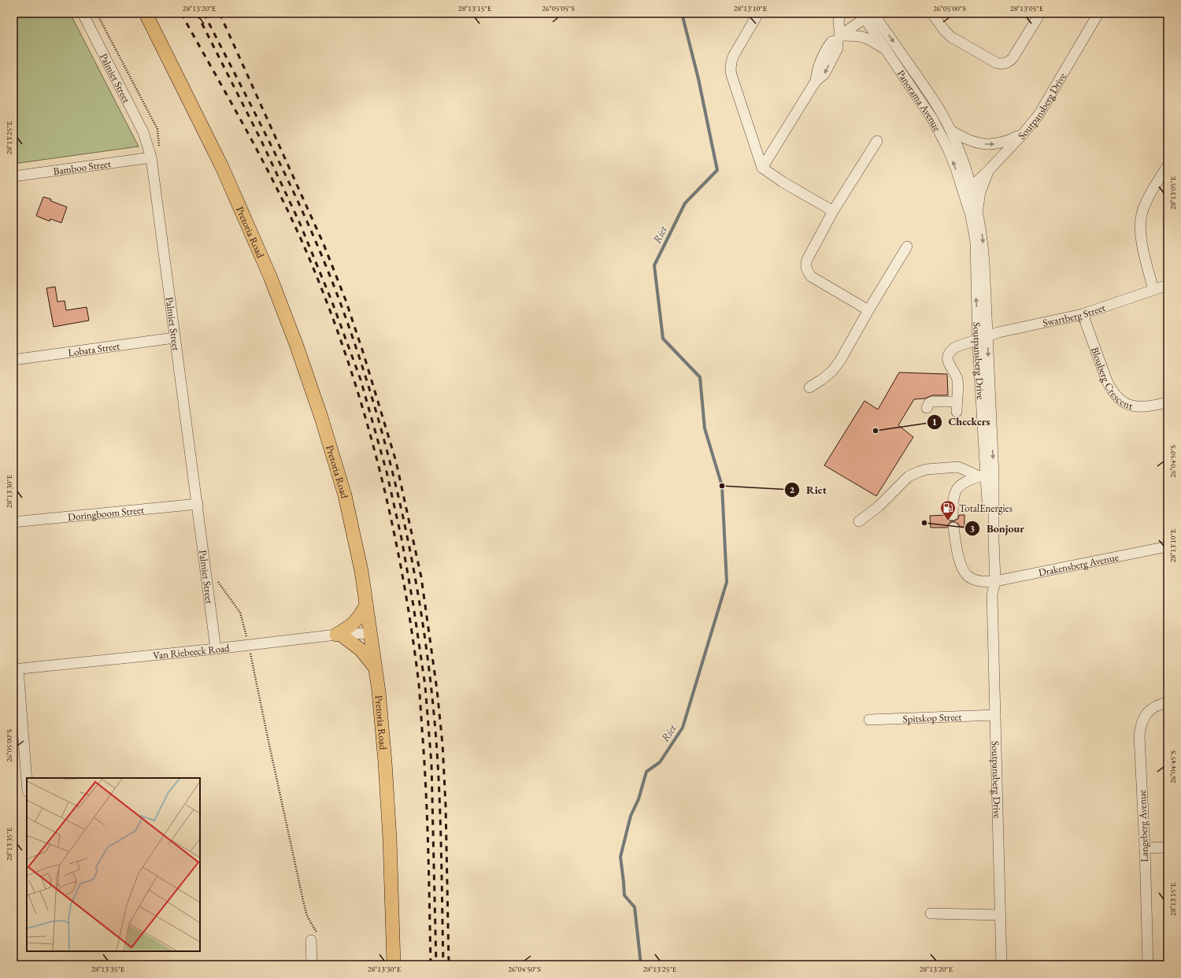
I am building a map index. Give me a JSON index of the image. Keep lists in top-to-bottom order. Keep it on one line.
{"streets":{"main road":["Pretoria Road"],"street":["Palmiet Street","Panorama Avenue","Soutpansberg Drive","Bamboo Street","Swartberg Street","Lobata Street","Blouberg Crescent","Doringboom Street","Drakensberg Avenue","Van Riebeeck Road","Spitskop Street","Langeberg Avenue"]},"crossings":[["Palmiet Street","Bamboo Street"],["Palmiet Street","Lobata Street"],["Palmiet Street","Doringboom Street"],["Palmiet Street","Van Riebeeck Road"],["Panorama Avenue","Soutpansberg Drive"],["Soutpansberg Drive","Swartberg Street"],["Soutpansberg Drive","Drakensberg Avenue"],["Soutpansberg Drive","Spitskop Street"],["Pretoria Road","Van Riebeeck Road"],["Swartberg Street","Blouberg Crescent"]],"water":["Riet"],"places":{"other":["Checkers","Riet","Bonjour"],"fuel station":["TotalEnergies"]},"coordinates":["28°13'20\"E","28°13'15\"E","26°05'05\"S","28°13'10\"E","26°05'00\"S","28°13'05\"E","28°13'25\"E","26°04'50\"S","28°13'30\"E","26°04'45\"S","28°13'35\"E"]}
